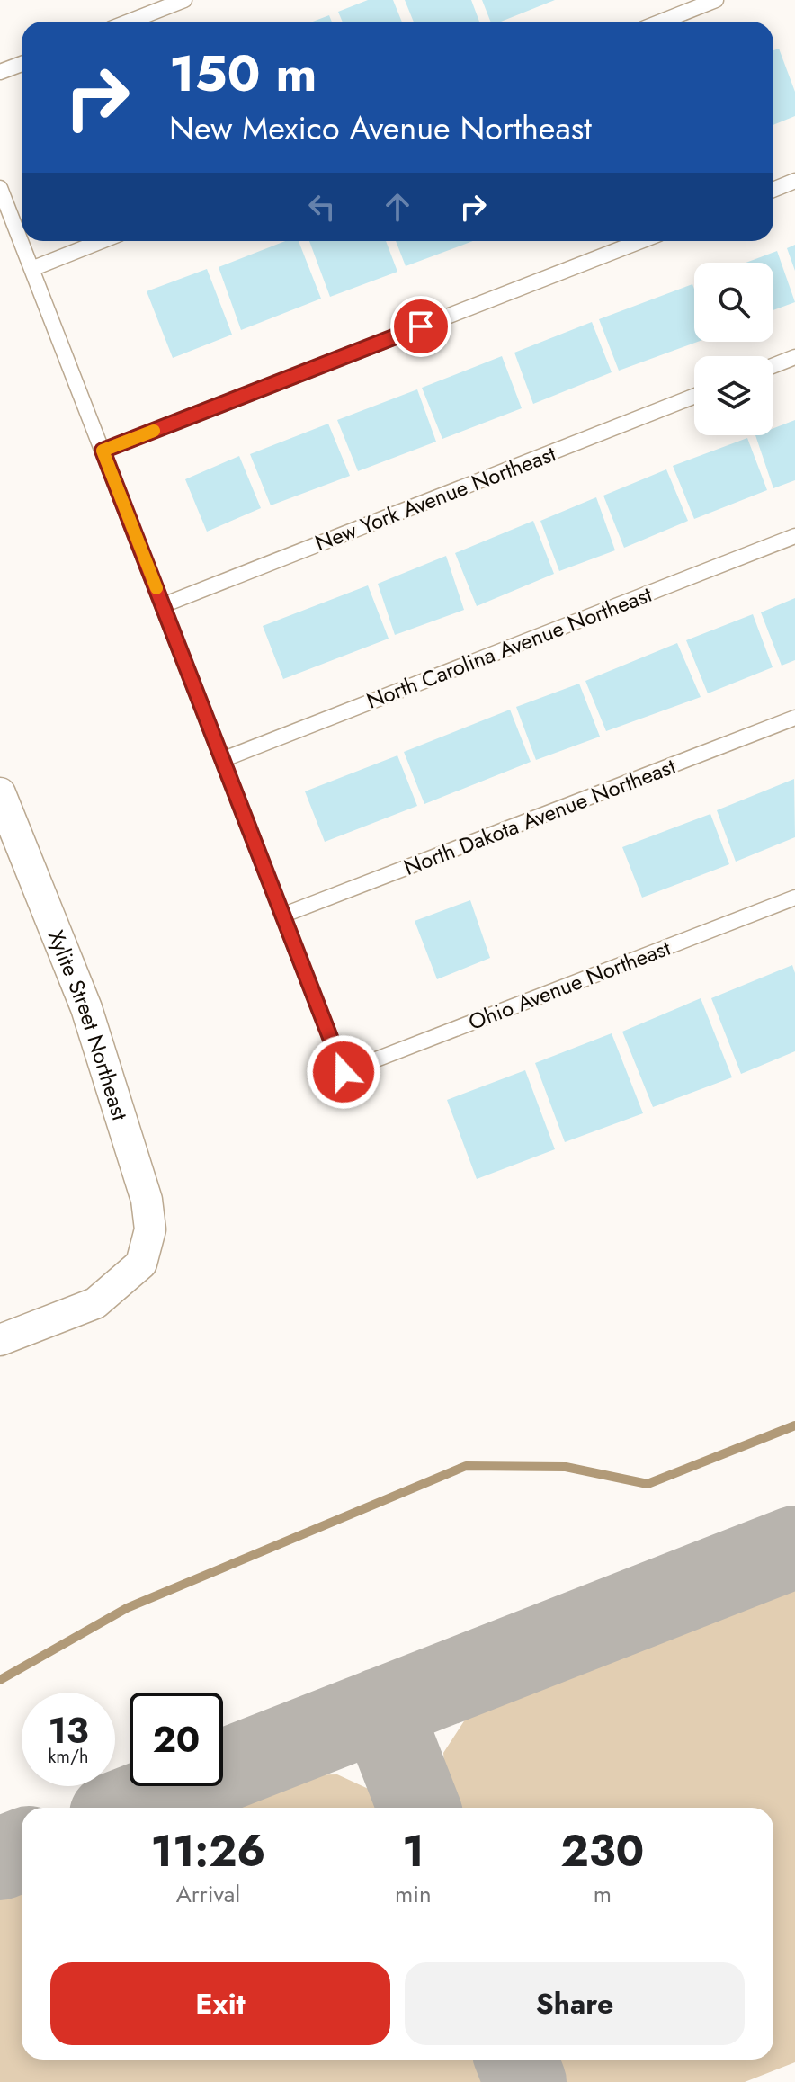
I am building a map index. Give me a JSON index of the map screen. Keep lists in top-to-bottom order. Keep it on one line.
{"streets":{"street":["Xylite Street Northeast"],"lane":["New York Avenue Northeast","North Carolina Avenue Northeast","North Dakota Avenue Northeast","Ohio Avenue Northeast"]},"crossings":[["North Dakota Avenue Northeast","Ohio Avenue Northeast"]],"page":{"turn":["150 m","New Mexico Avenue Northeast"],"speed":"13 km/h","limit":"20","eta":["11:26","Arrival","1","min","230","m"],"buttons":["Exit","Share"]}}
